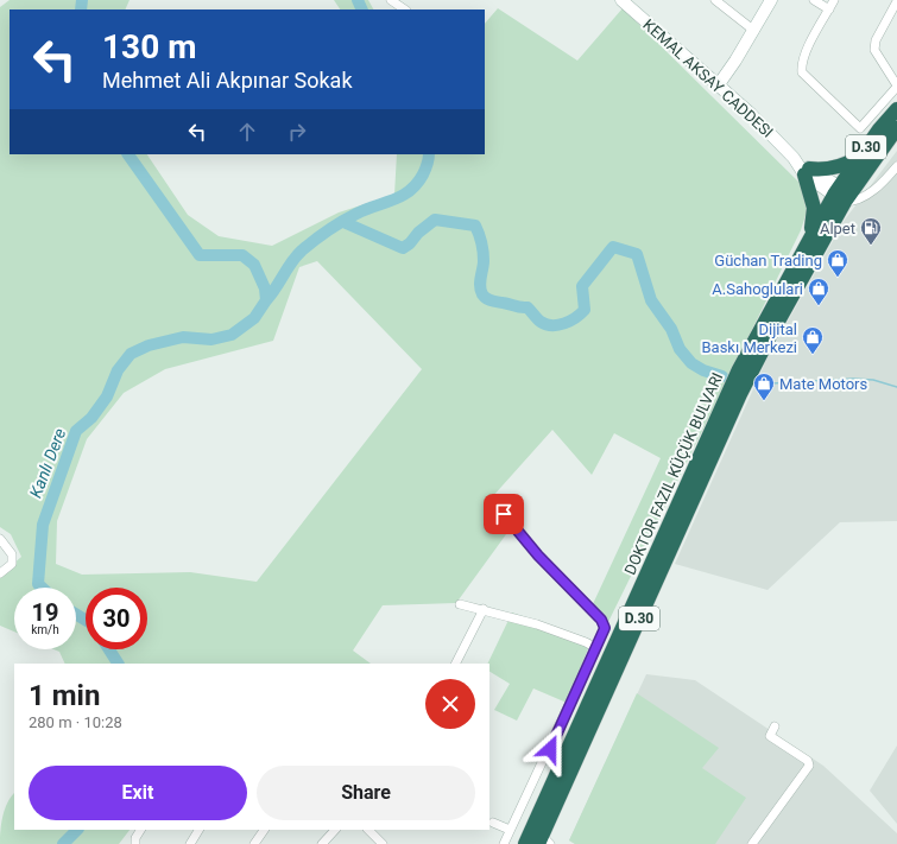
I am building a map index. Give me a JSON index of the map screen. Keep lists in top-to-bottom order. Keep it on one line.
{"streets":{"highway":["D.30"],"main road":["KEMAL AKSAY CADDESI"]},"crossings":[["KEMAL AKSAY CADDESI","D.30"]],"water":["Kanlı Dere"],"places":{"fuel station":["Alpet"],"shop":["Güchan Trading","A.Sahoglulari","Dijital Baskı Merkezi","Mate Motors"]},"page":{"turn":["130 m","Mehmet Ali Akpınar Sokak"],"speed":"19 km/h","limit":"30","heading":["1 min","280 m · 10:28"],"buttons":["Exit","Share"]}}
